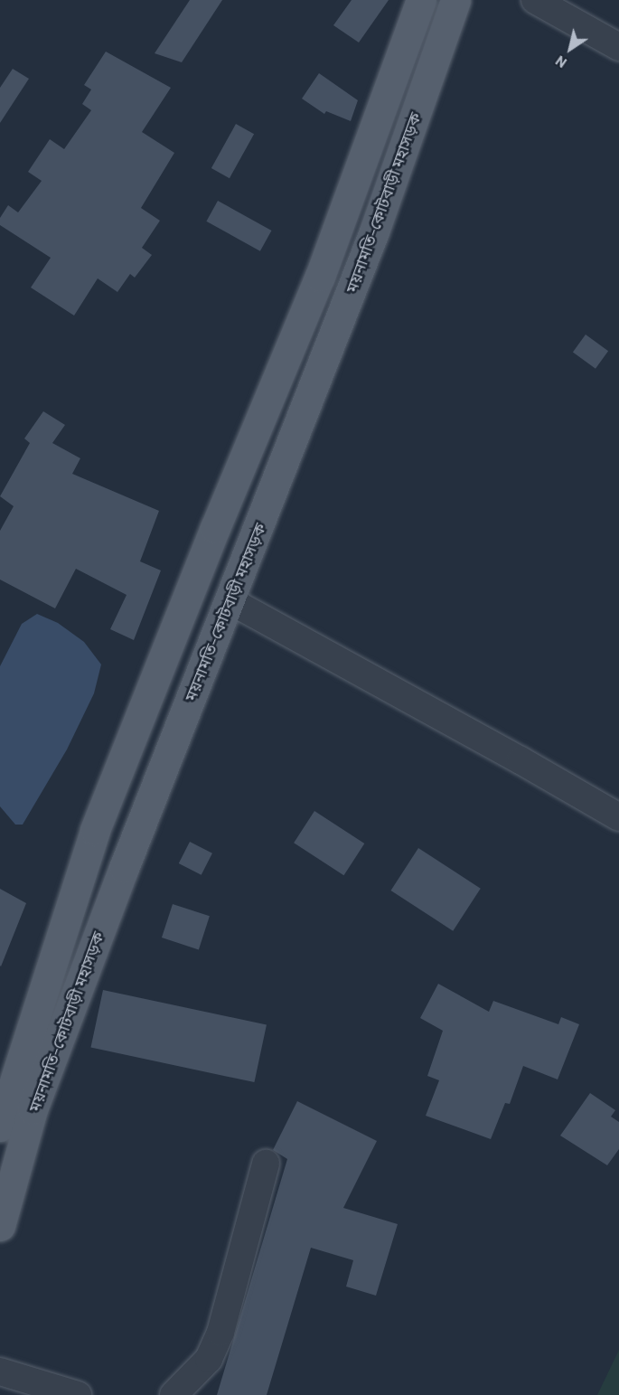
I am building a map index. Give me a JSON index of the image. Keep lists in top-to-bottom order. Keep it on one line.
{"streets":{"main road":["ময়নামতি–কোটবাড়ী মহাসড়ক"]},"north":"bottom left"}
